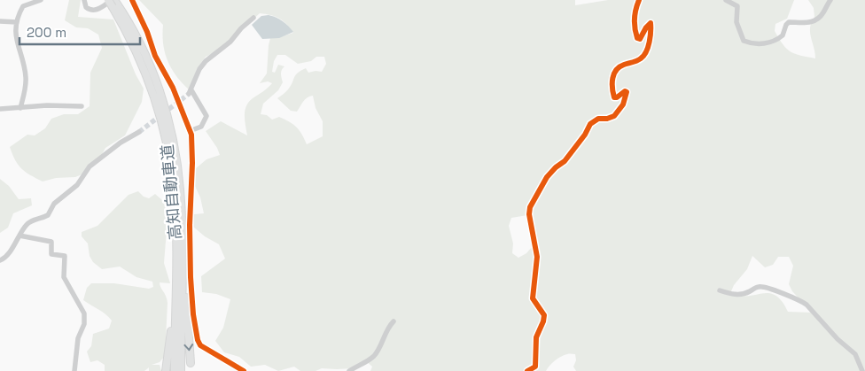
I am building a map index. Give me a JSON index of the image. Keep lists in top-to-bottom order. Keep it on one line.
{"streets":{"highway":["高知自動車道"]},"scale_bar":"200 m"}
